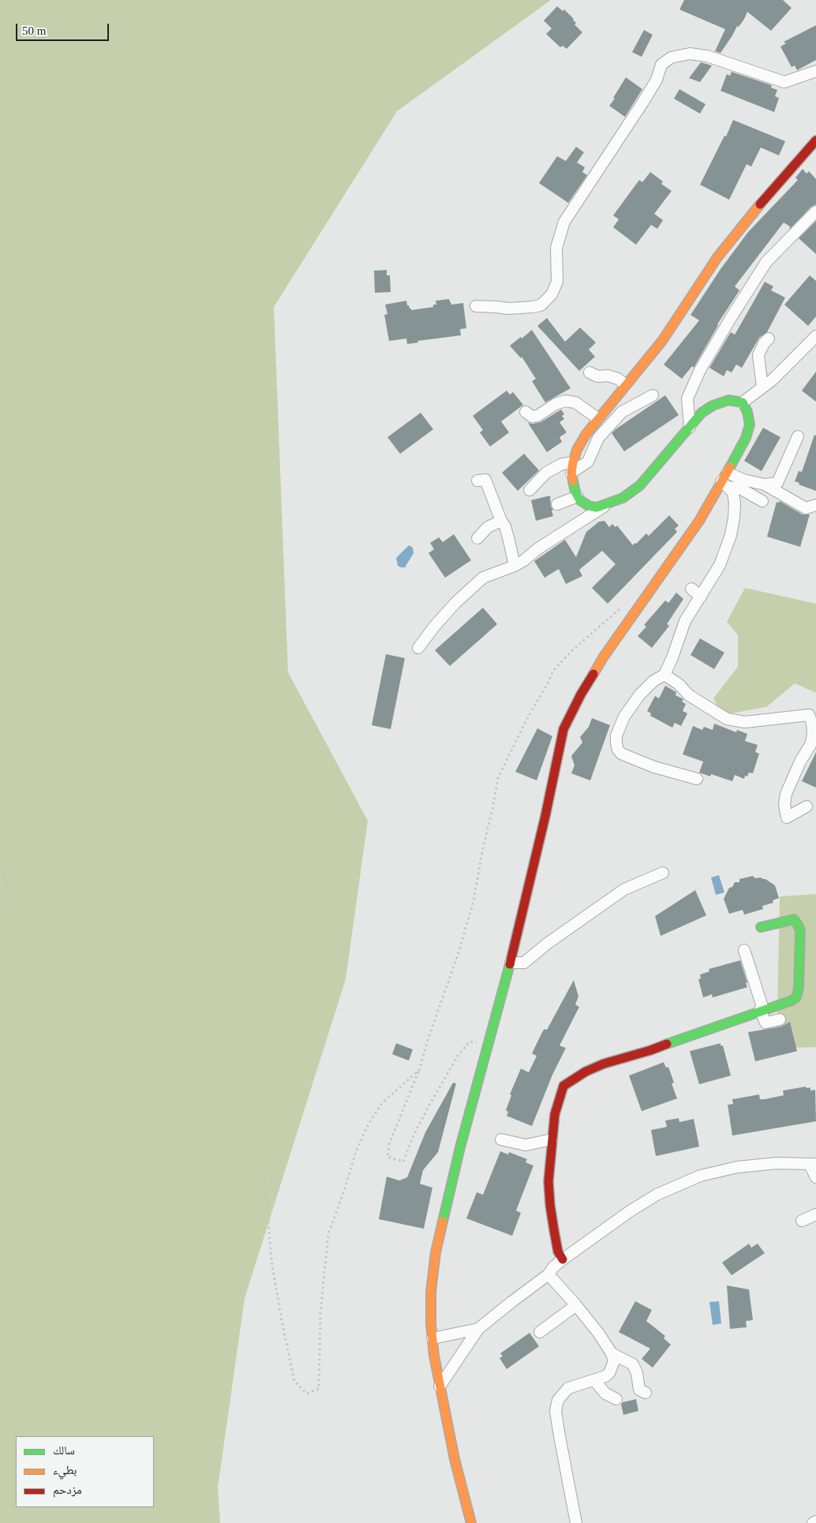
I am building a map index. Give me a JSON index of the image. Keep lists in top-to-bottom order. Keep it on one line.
{"legend":["سالك","بطيء","مزدحم"],"scale_bar":"50 m"}
